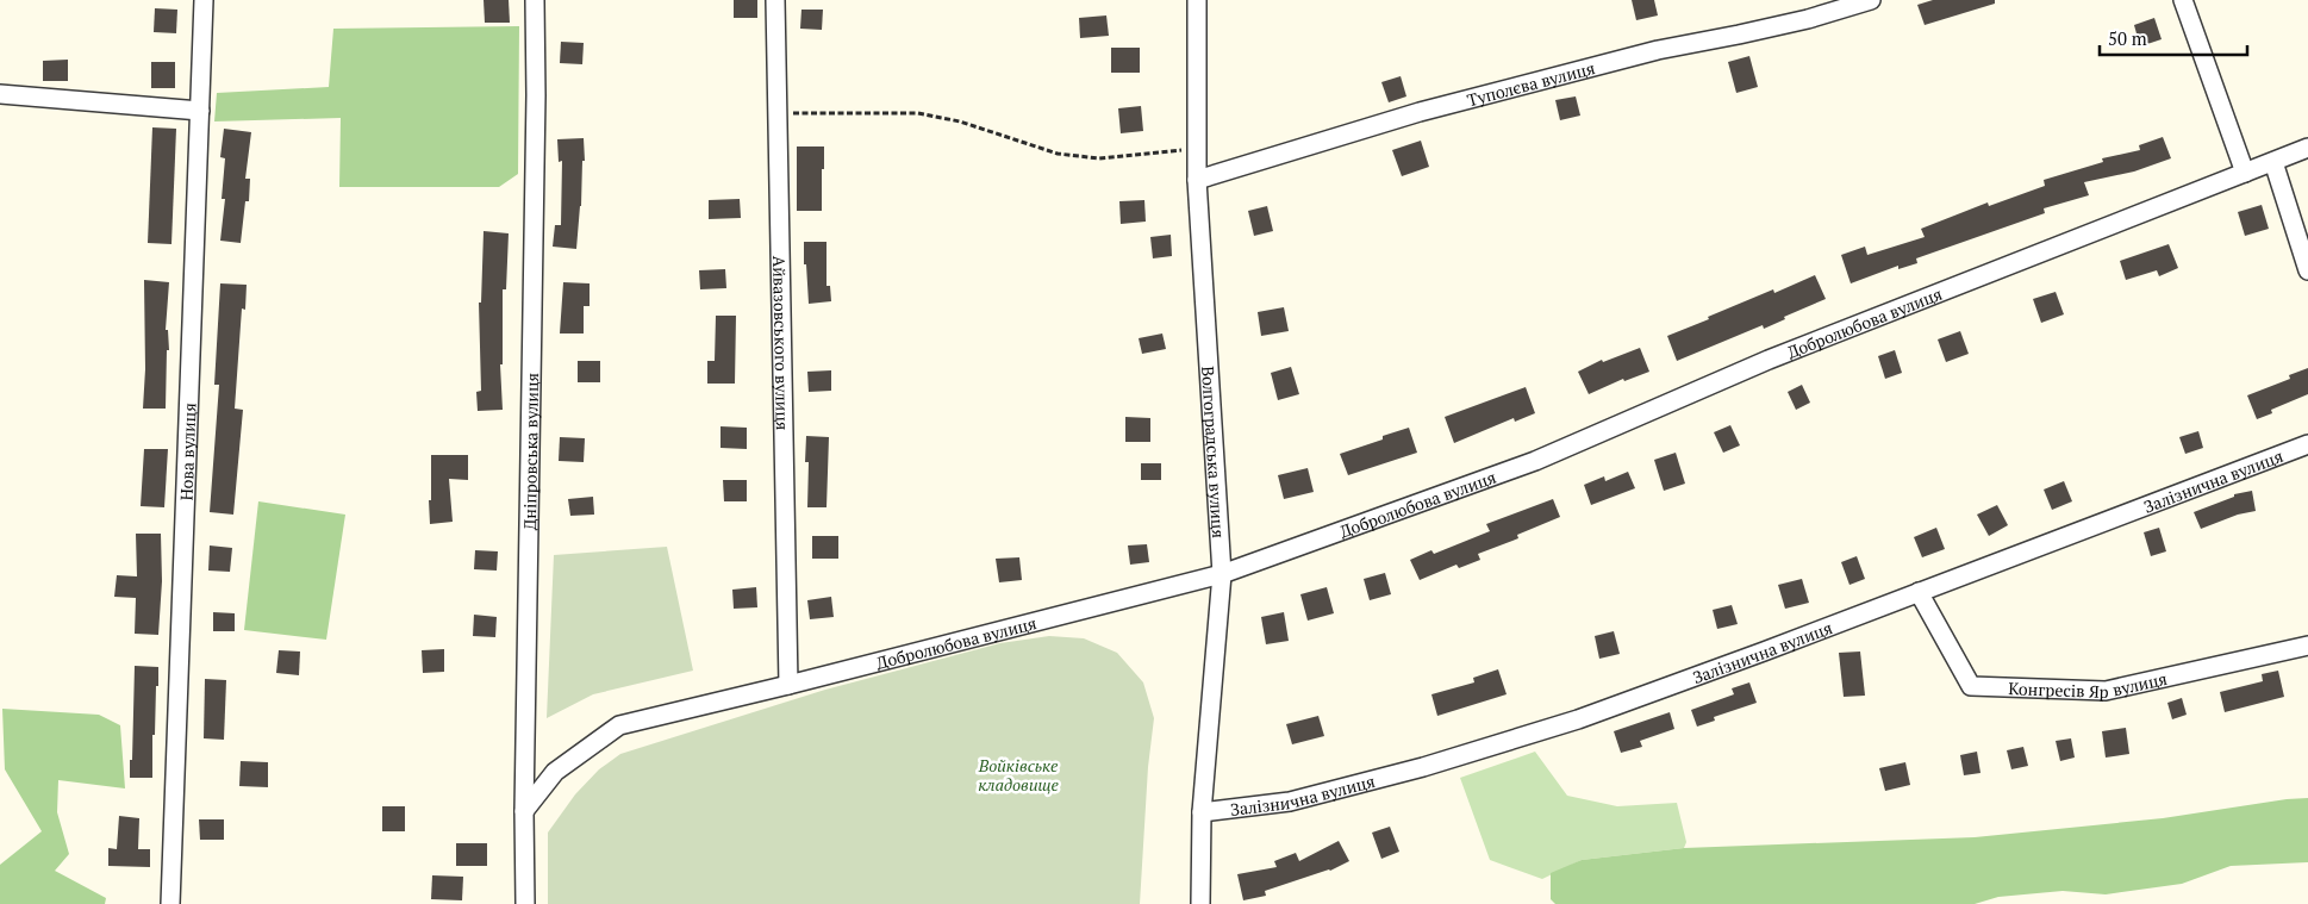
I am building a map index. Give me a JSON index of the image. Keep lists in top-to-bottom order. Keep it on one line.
{"streets":{"street":["Туполєва вулиця","Добролюбова вулиця","Айвазовського вулиця","Нова вулиця","Дніпровська вулиця","Волгоградська вулиця","Залізнична вулиця","Конгресів Яр вулиця"]},"crossings":[["Туполєва вулиця","Волгоградська вулиця"],["Добролюбова вулиця","Айвазовського вулиця"],["Добролюбова вулиця","Дніпровська вулиця"],["Добролюбова вулиця","Волгоградська вулиця"],["Волгоградська вулиця","Залізнична вулиця"],["Залізнична вулиця","Конгресів Яр вулиця"]],"parks":["Войківське кладовище"],"scale_bar":"50 m"}
